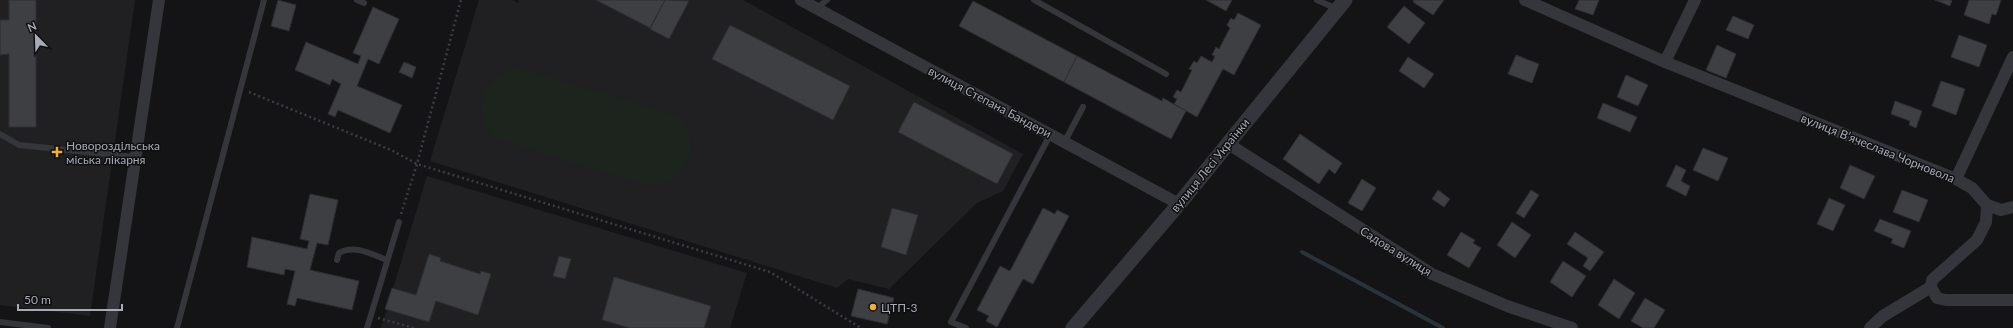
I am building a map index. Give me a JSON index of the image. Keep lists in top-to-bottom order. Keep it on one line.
{"streets":{"street":["вулиця Степана Бандери","вулиця Вʼячеслава Чорновола","вулиця Лесі Українки","Садова вулиця"]},"crossings":[["вулиця Степана Бандери","вулиця Лесі Українки"],["вулиця Лесі Українки","Садова вулиця"]],"places":{"health":["Новороздільська міська лікарня"],"other":["ЦТП-3"]},"scale_bar":"50 m","north":"top left"}
